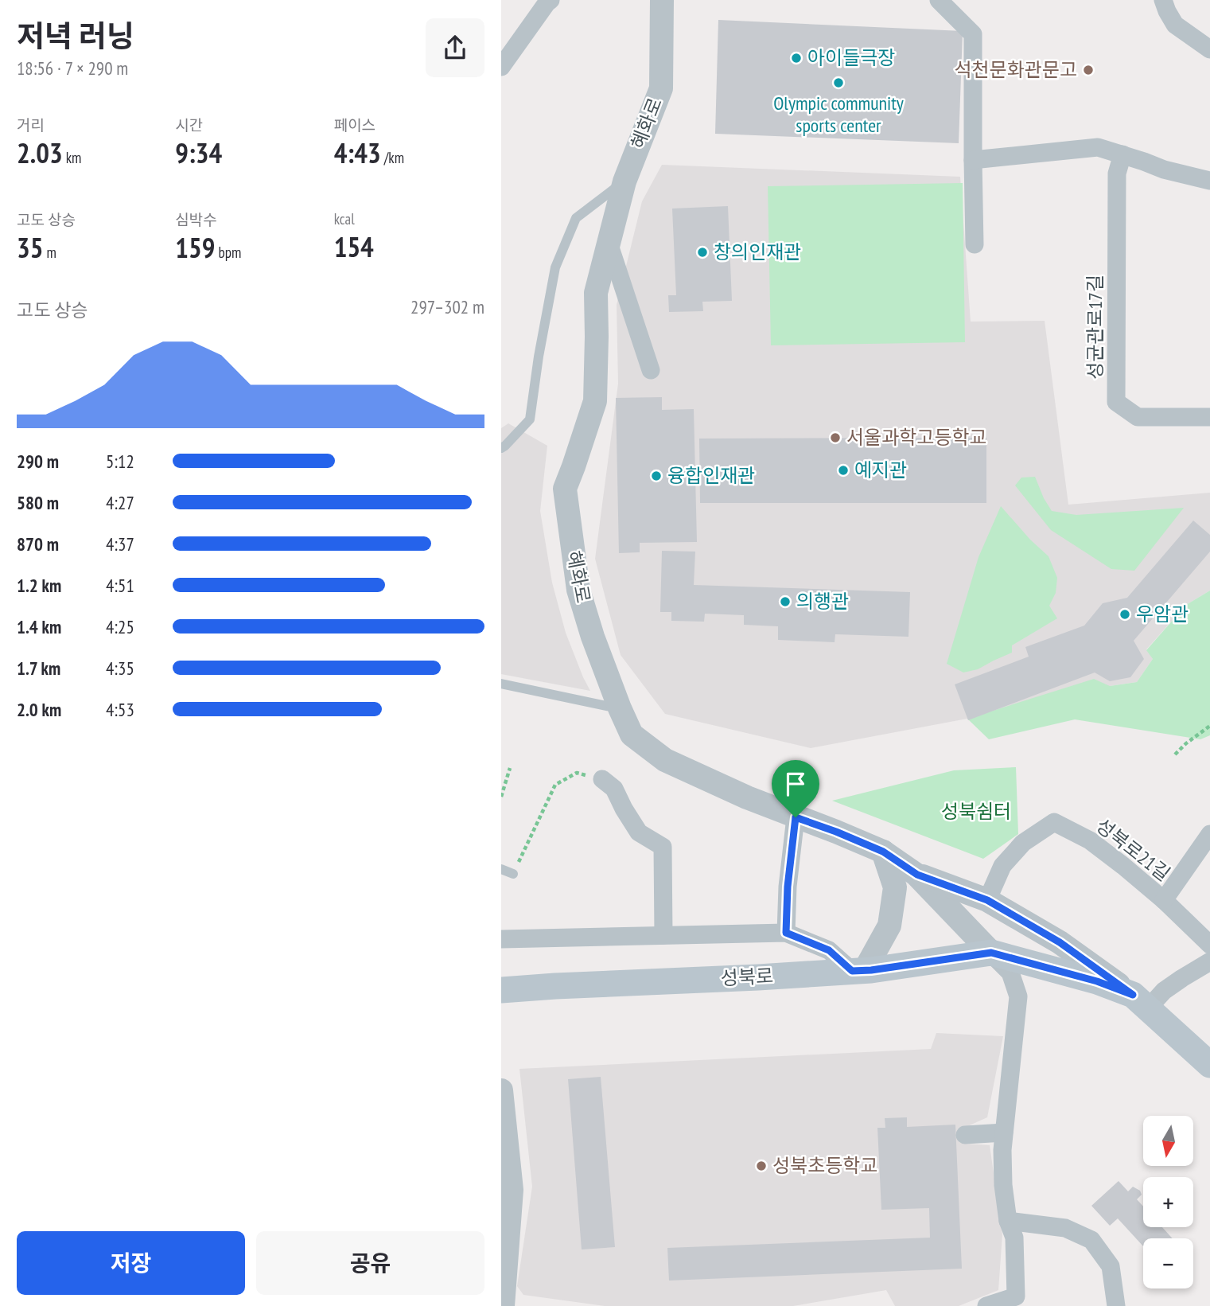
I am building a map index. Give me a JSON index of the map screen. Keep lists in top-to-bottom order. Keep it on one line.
{"streets":{"main road":["성북로"],"street":["혜화로","성균관로17길","성북로21길"]},"crossings":[["혜화로","성북로"]],"parks":["성북쉼터"],"places":["아이들극장","석천문화관문고","Olympic community sports center","창의인재관","서울과학고등학교","예지관","융합인재관","의행관","우암관","성북초등학교"],"north":"bottom","page":{"heading":["저녁 러닝","18:56 · 7 × 290 m"],"stats":[["거리","2.03 km"],["시간","9:34"],["페이스","4:43 /km"],["고도 상승","35 m"],["심박수","159 bpm"],["kcal","154"]],"chart":["고도 상승","297–302 m"],"list":[{"name":"290 m","note":"5:12"},{"name":"580 m","note":"4:27"},{"name":"870 m","note":"4:37"},{"name":"1.2 km","note":"4:51"},{"name":"1.4 km","note":"4:25"},{"name":"1.7 km","note":"4:35"},{"name":"2.0 km","note":"4:53"}],"map_buttons":["+","−"],"buttons":["저장","공유"]}}
